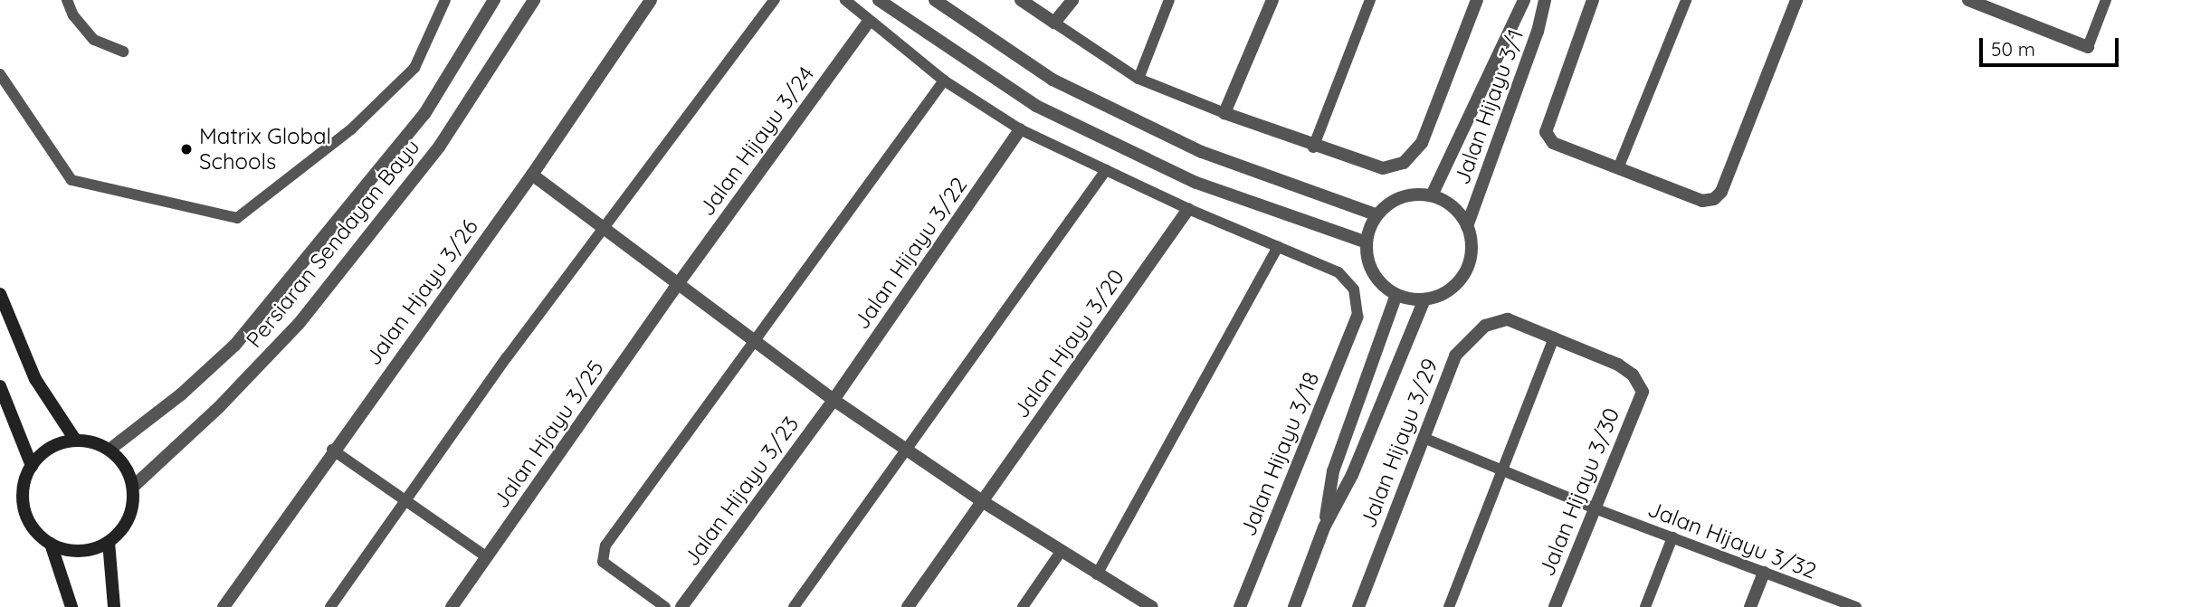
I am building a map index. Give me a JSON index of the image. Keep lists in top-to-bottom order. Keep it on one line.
{"streets":{"street":["Jalan Hijayu 3/1","Jalan Hijayu 3/24","Persiaran Sendayan Bayu","Jalan Hijayu 3/22","Jalan Hjayu 3/26","Jalan Hjayu 3/20","Jalan Hjayu 3/25","Jalan Hijayu 3/29","Jalan Hijayu 3/18","Jalan Hijayu 3/23","Jalan Hijayu 3/30"],"lane":["Jalan Hijayu 3/32"]},"crossings":[["Jalan Hijayu 3/24","Jalan Hjayu 3/25"],["Jalan Hijayu 3/22","Jalan Hijayu 3/23"],["Jalan Hijayu 3/29","Jalan Hijayu 3/30"],["Jalan Hijayu 3/29","Jalan Hijayu 3/32"],["Jalan Hijayu 3/30","Jalan Hijayu 3/32"]],"places":["Matrix Global Schools"],"scale_bar":"50 m"}
